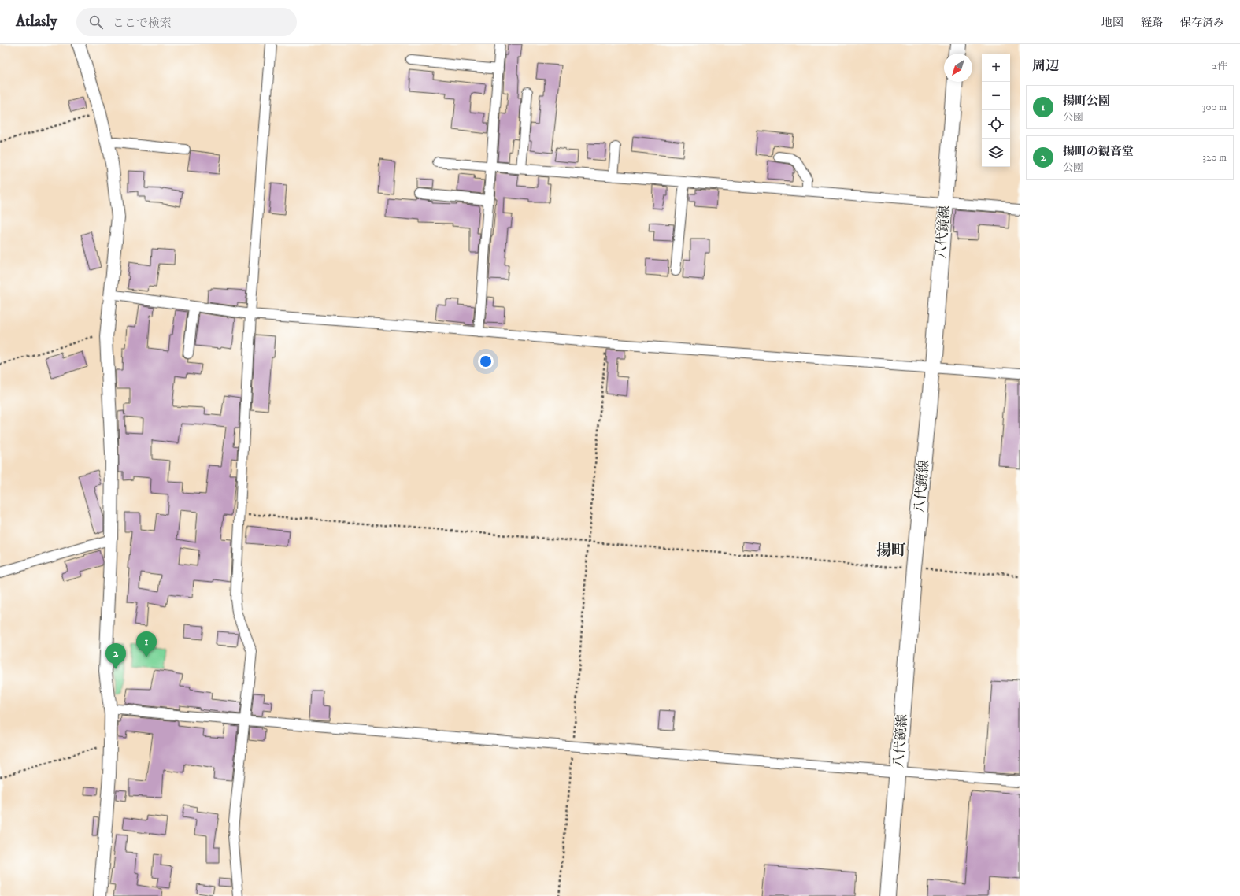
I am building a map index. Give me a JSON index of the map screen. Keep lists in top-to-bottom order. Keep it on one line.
{"streets":{"main road":["八代鏡線"]},"districts":["揚町"],"north":"bottom left","page":{"header":"Atlasly","search":"ここで検索","nav":["地図","経路","保存済み"],"heading":["周辺","2件"],"map_buttons":["+","−"],"list":[{"mark":"1","name":"揚町公園","note":"公園","value":"300 m"},{"mark":"2","name":"揚町の観音堂","note":"公園","value":"320 m"}],"pins":["1","2"]}}
